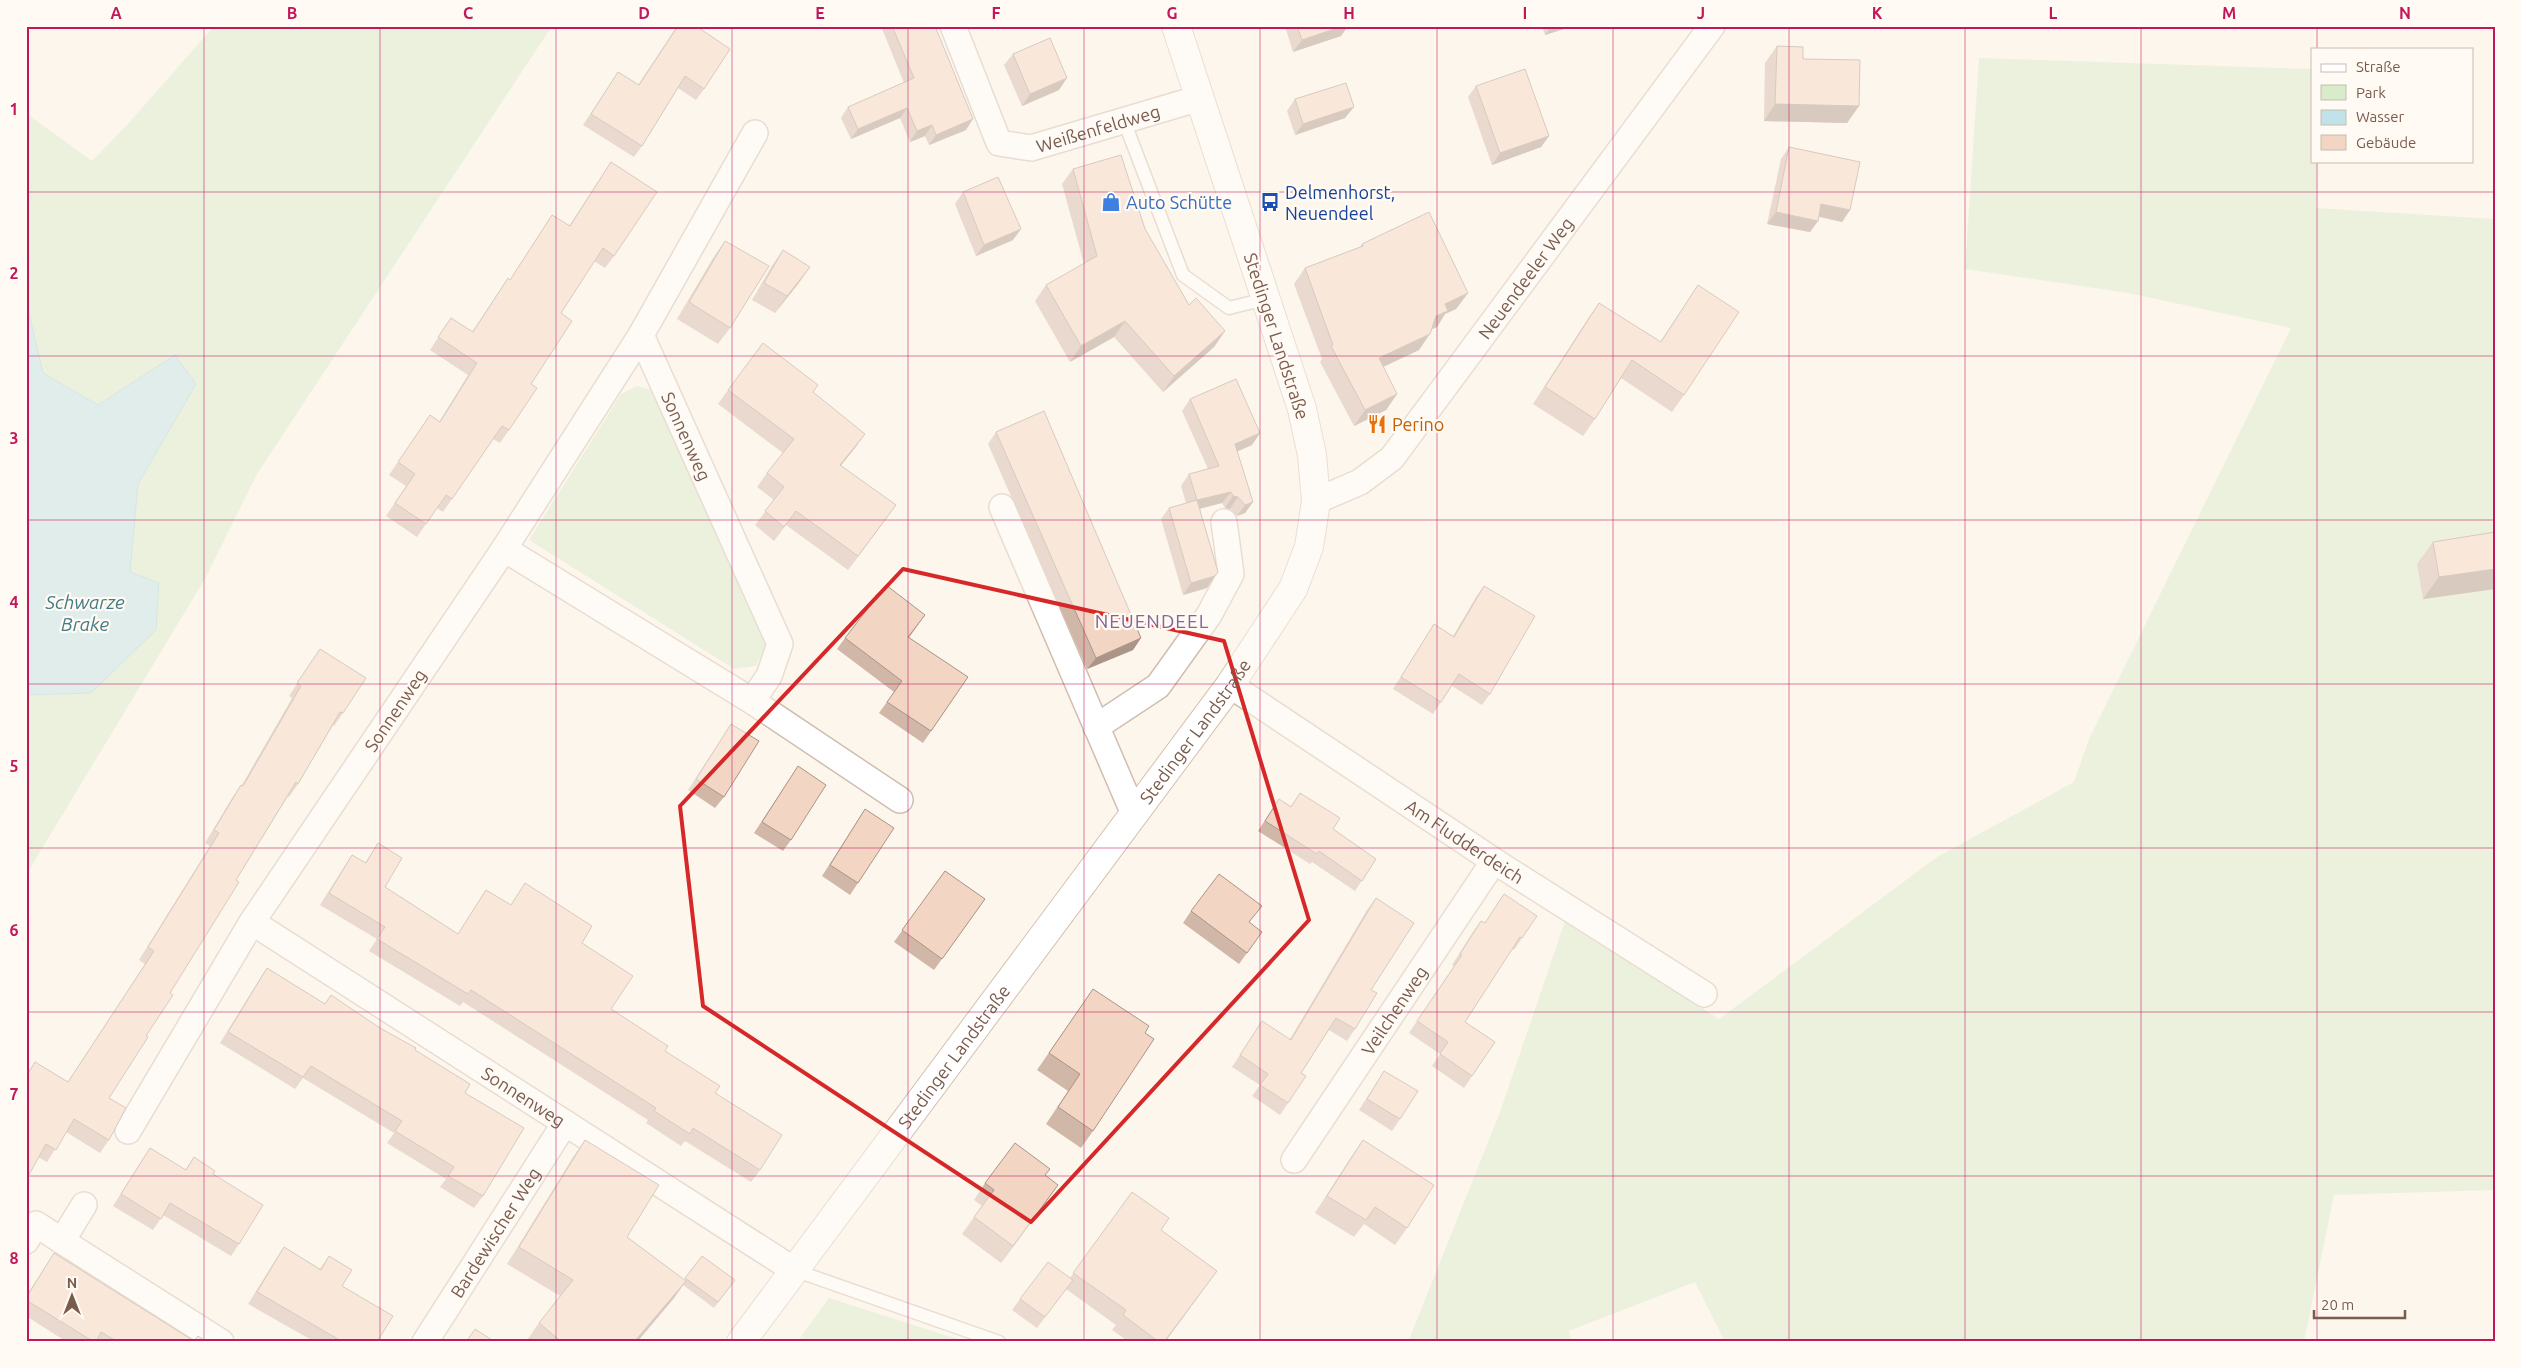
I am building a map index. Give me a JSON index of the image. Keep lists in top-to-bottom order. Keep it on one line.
{"streets":{"main road":["Stedinger Landstraße"],"street":["Weißenfeldweg","Neuendeeler Weg","Sonnenweg","Am Fludderdeich","Veilchenweg","Bardewischer Weg"]},"crossings":[["Weißenfeldweg","Stedinger Landstraße"],["Neuendeeler Weg","Stedinger Landstraße"],["Stedinger Landstraße","Sonnenweg"],["Stedinger Landstraße","Am Fludderdeich"],["Sonnenweg","Bardewischer Weg"],["Am Fludderdeich","Veilchenweg"]],"districts":["NEUENDEEL"],"water":["Schwarze Brake"],"places":{"shop":["Auto Schütte"],"bus stop":["Delmenhorst, Neuendeel"],"restaurant":["Perino"]},"legend":["Straße","Park","Wasser","Gebäude"],"scale_bar":"20 m","north":"top","grid":{"columns":["A","B","C","D","E","F","G","H","I","J","K","L","M","N"],"rows":["1","2","3","4","5","6","7","8"]}}
